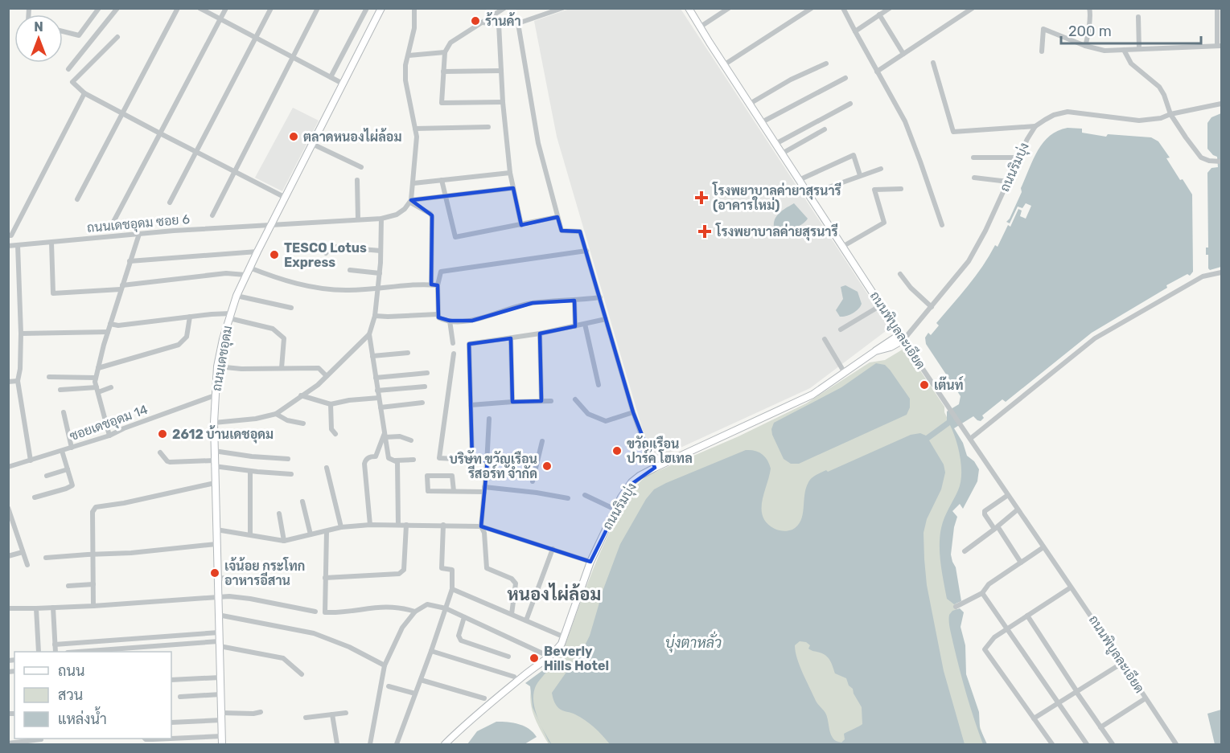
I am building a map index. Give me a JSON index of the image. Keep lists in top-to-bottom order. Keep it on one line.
{"streets":{"main road":["ถนนริมบุ่ง","ถนนพิบูลละเอียด","ถนนเดชอุดม"],"street":["ถนนเดชอุดม ซอย 6","ซอยเดชอุดม 14"]},"crossings":[["ถนนริมบุ่ง","ถนนพิบูลละเอียด"],["ถนนเดชอุดม ซอย 6","ถนนเดชอุดม"],["ถนนเดชอุดม","ซอยเดชอุดม 14"]],"districts":["หนองไผ่ล้อม"],"water":["บุ่งตาหลั่ว"],"places":{"other":["ร้านค้า","ตลาดหนองไผ่ล้อม","TESCO Lotus Express","เต๊นท์","2612 บ้านเดชอุดม","ขวัญเรือน ปาร์ค โฮเทล","บริษัท ขวัญเรือน รีสอร์ท จำกัด","เจ้น้อย กระโทก อาหารอีสาน","Beverly Hills Hotel"],"health":["โรงพยาบาลค่ายาสุรนารี (อาคารใหม่)","โรงพยาบาลค่ายสุรนารี"]},"legend":["ถนน","สวน","แหล่งน้ำ"],"scale_bar":"200 m","north":"top"}
